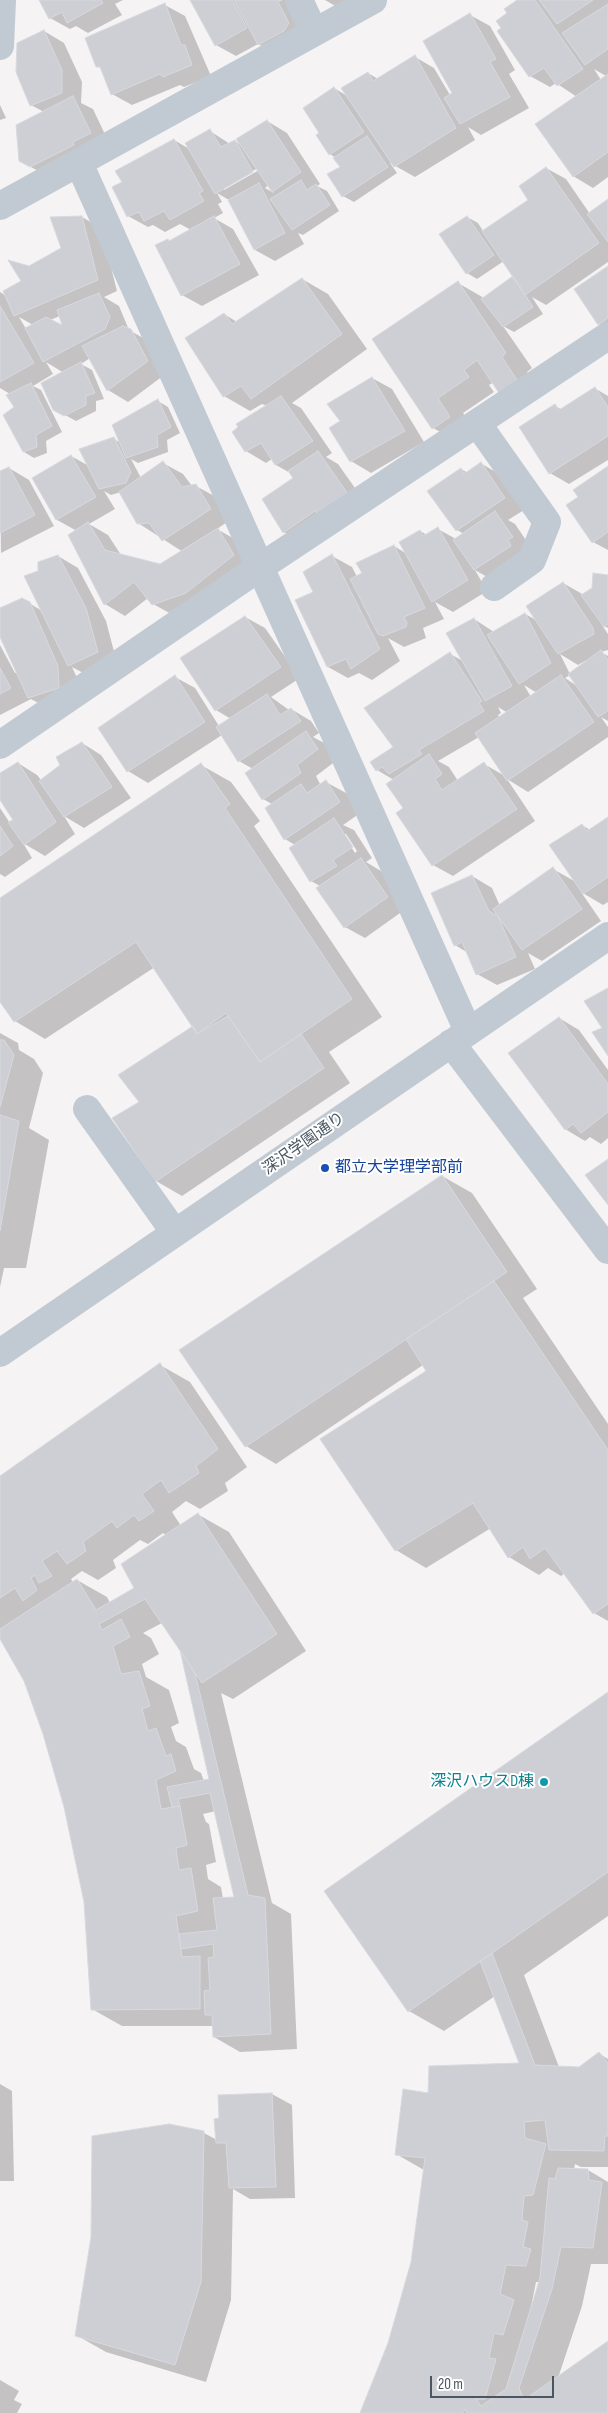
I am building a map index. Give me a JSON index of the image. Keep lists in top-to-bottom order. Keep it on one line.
{"streets":{"street":["深沢学園通り"]},"places":["都立大学理学部前","深沢ハウスD棟"],"scale_bar":"20 m"}
